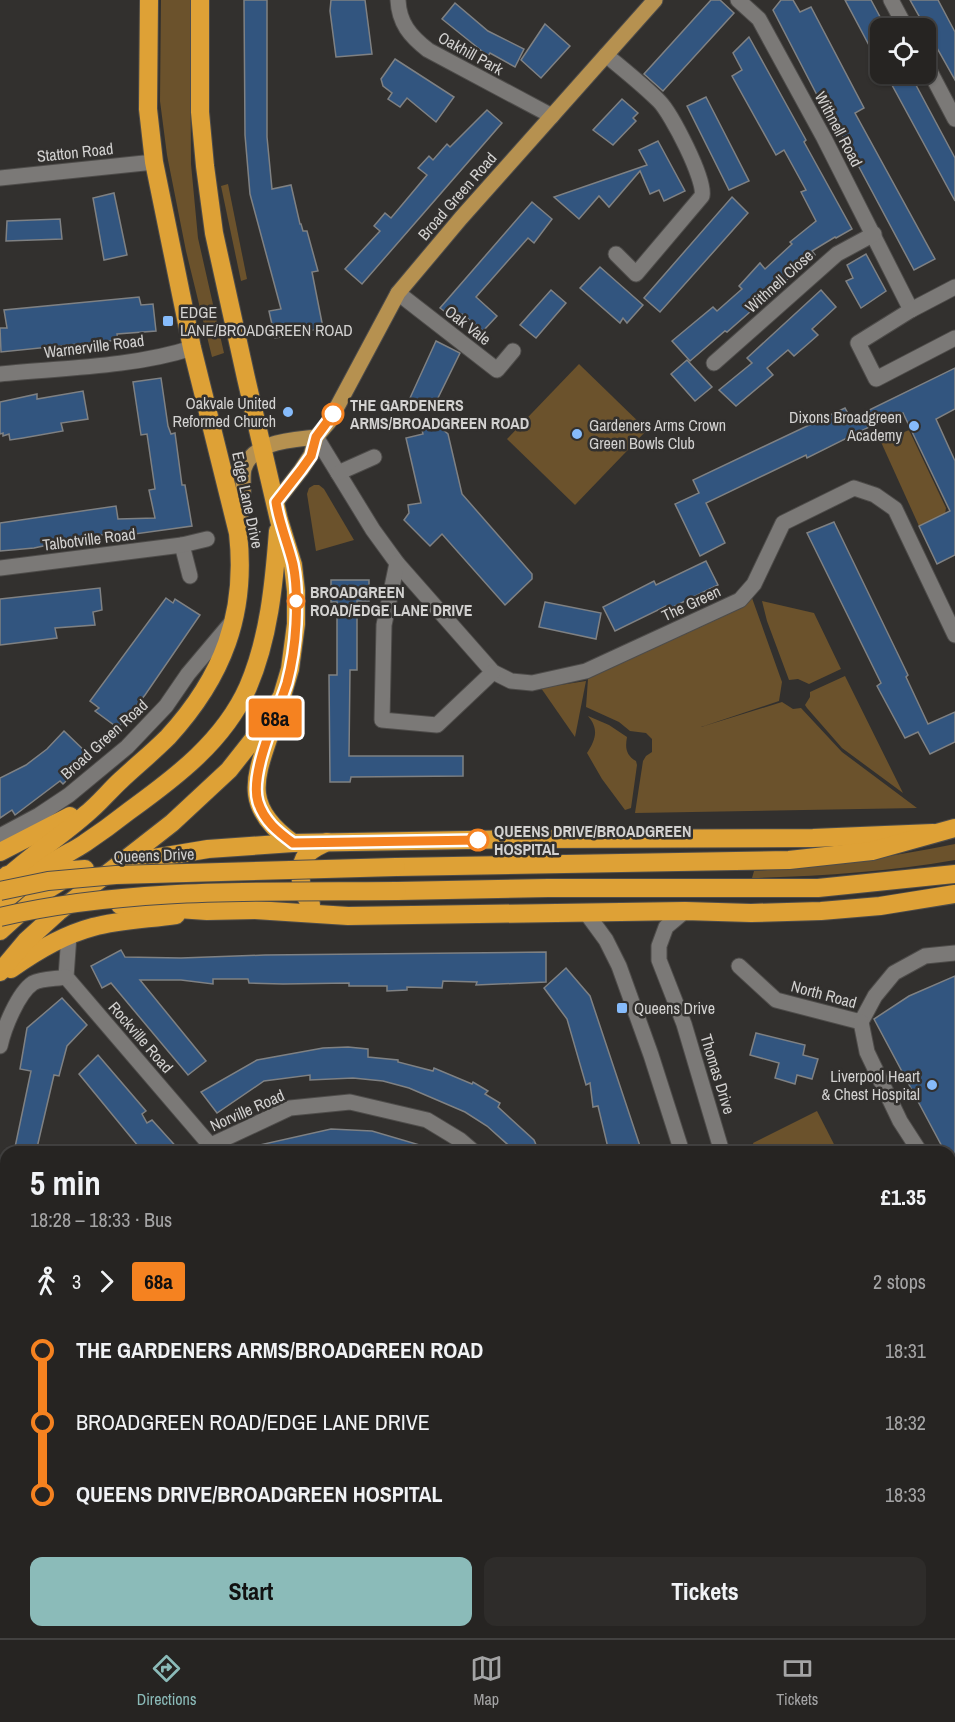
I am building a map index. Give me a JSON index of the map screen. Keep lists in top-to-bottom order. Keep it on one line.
{"streets":{"highway":["Edge Lane Drive","Queens Drive"],"main road":["Broad Green Road"],"street":["Oakhill Park","Withnell Road","Statton Road","Withnell Close","Oak Vale","Warnerville Road","Talbotville Road","The Green","North Road","Rockville Road","Thomas Drive","Norville Road"]},"crossings":[["Oakhill Park","Broad Green Road"],["Withnell Road","Withnell Close"],["Statton Road","Edge Lane Drive"],["Broad Green Road","Oak Vale"],["Broad Green Road","Edge Lane Drive"],["Broad Green Road","The Green"],["Warnerville Road","Edge Lane Drive"],["Edge Lane Drive","Queens Drive"]],"places":{"transit":["EDGE LANE/BROADGREEN ROAD","Queens Drive"],"other":["Oakvale United Reformed Church","THE GARDENERS ARMS/BROADGREEN ROAD","Dixons Broadgreen Academy","Gardeners Arms Crown Green Bowls Club","BROADGREEN ROAD/EDGE LANE DRIVE","QUEENS DRIVE/BROADGREEN HOSPITAL","Liverpool Heart & Chest Hospital"]},"lines":["bus line 68a"],"page":{"on_map":"68a","heading":["5 min","18:28 – 18:33 · Bus","£1.35"],"legs":["3","68a","2 stops"],"list":[{"name":"THE GARDENERS ARMS/BROADGREEN ROAD","value":"18:31"},{"name":"BROADGREEN ROAD/EDGE LANE DRIVE","value":"18:32"},{"name":"QUEENS DRIVE/BROADGREEN HOSPITAL","value":"18:33"}],"buttons":["Start","Tickets"],"tabs":["Directions","Map","Tickets"]}}
